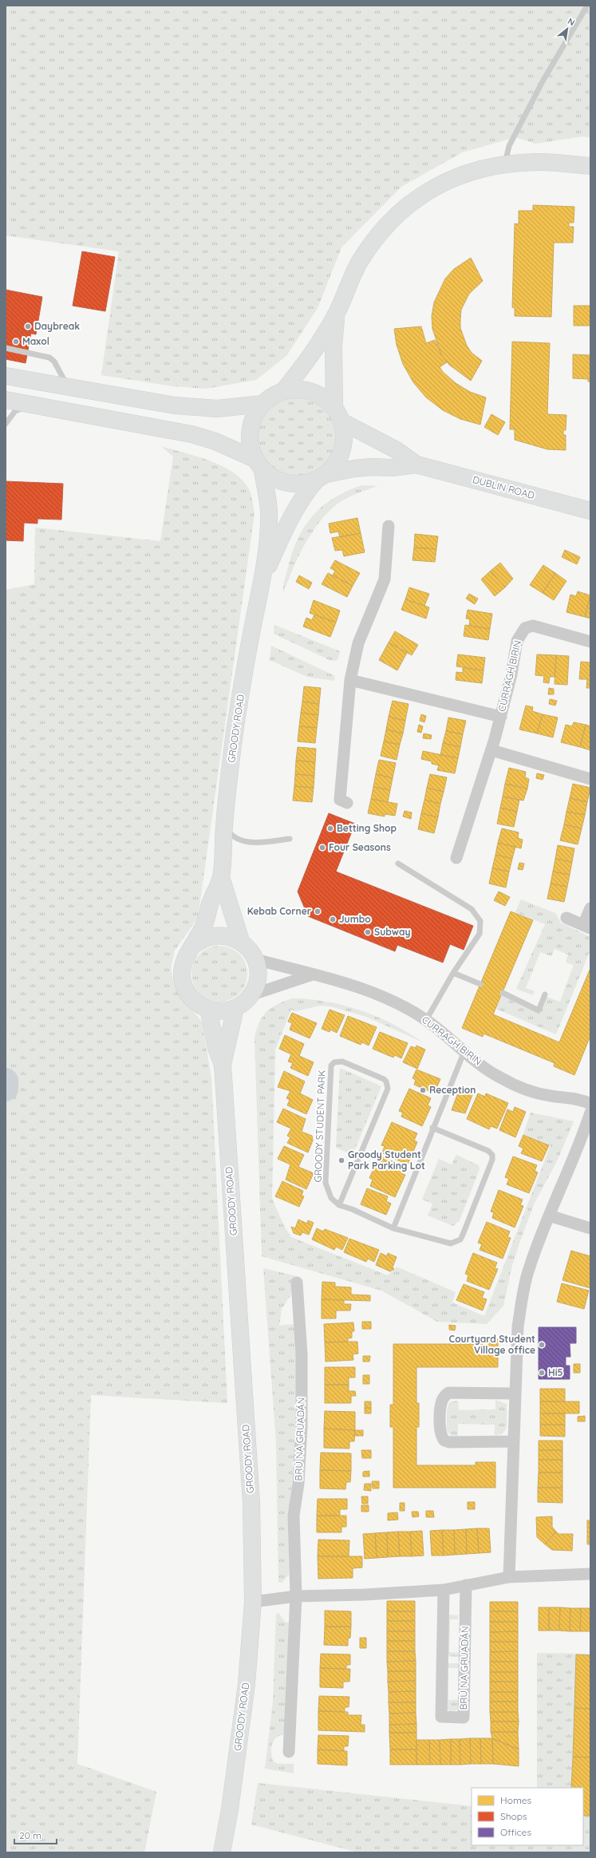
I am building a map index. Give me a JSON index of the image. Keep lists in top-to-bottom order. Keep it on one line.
{"streets":{"street":["DUBLIN ROAD","CURRAGH BIRIN","GROODY ROAD","BRÚ NA GRUADÁN"],"lane":["GROODY STUDENT PARK"]},"places":["Daybreak","Maxol","Betting Shop","Four Seasons","Kebab Corner","Jumbo","Subway","Reception","Groody Student Park Parking Lot","Courtyard Student Village office","Hi5"],"legend":["Homes","Shops","Offices"],"scale_bar":"20 m","north":"top right"}
